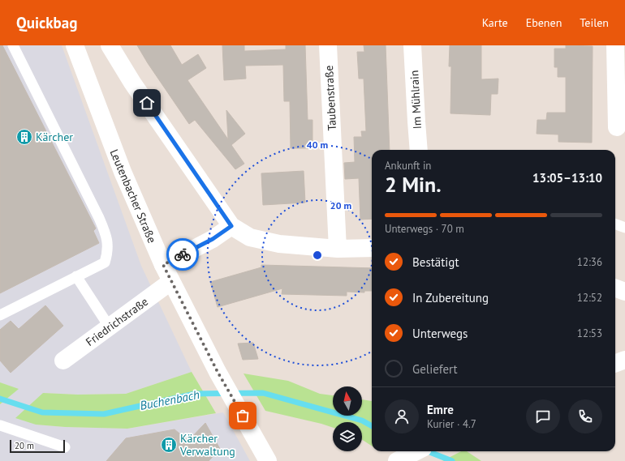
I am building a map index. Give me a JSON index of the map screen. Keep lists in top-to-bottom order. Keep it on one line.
{"streets":{"street":["Taubenstraße","Im Mühlrain","Leutenbacher Straße","Friedrichstraße"]},"crossings":[["Leutenbacher Straße","Friedrichstraße"]],"water":["Buchenbach"],"places":{"building":["Kärcher","Kärcher Verwaltung"]},"scale_bar":"20 m","north":"top","page":{"header":"Quickbag","nav":["Karte","Ebenen","Teilen"],"heading":["2 Min.","Ankunft in","13:05–13:10"],"panel":["Emre","Kurier · 4.7"],"bar":"Unterwegs · 70 m","list":[["Bestätigt","12:36"],["In Zubereitung","12:52"],["Unterwegs","12:53"],"Geliefert"],"scale":"20 m"},"rings":["40 m","20 m"]}
